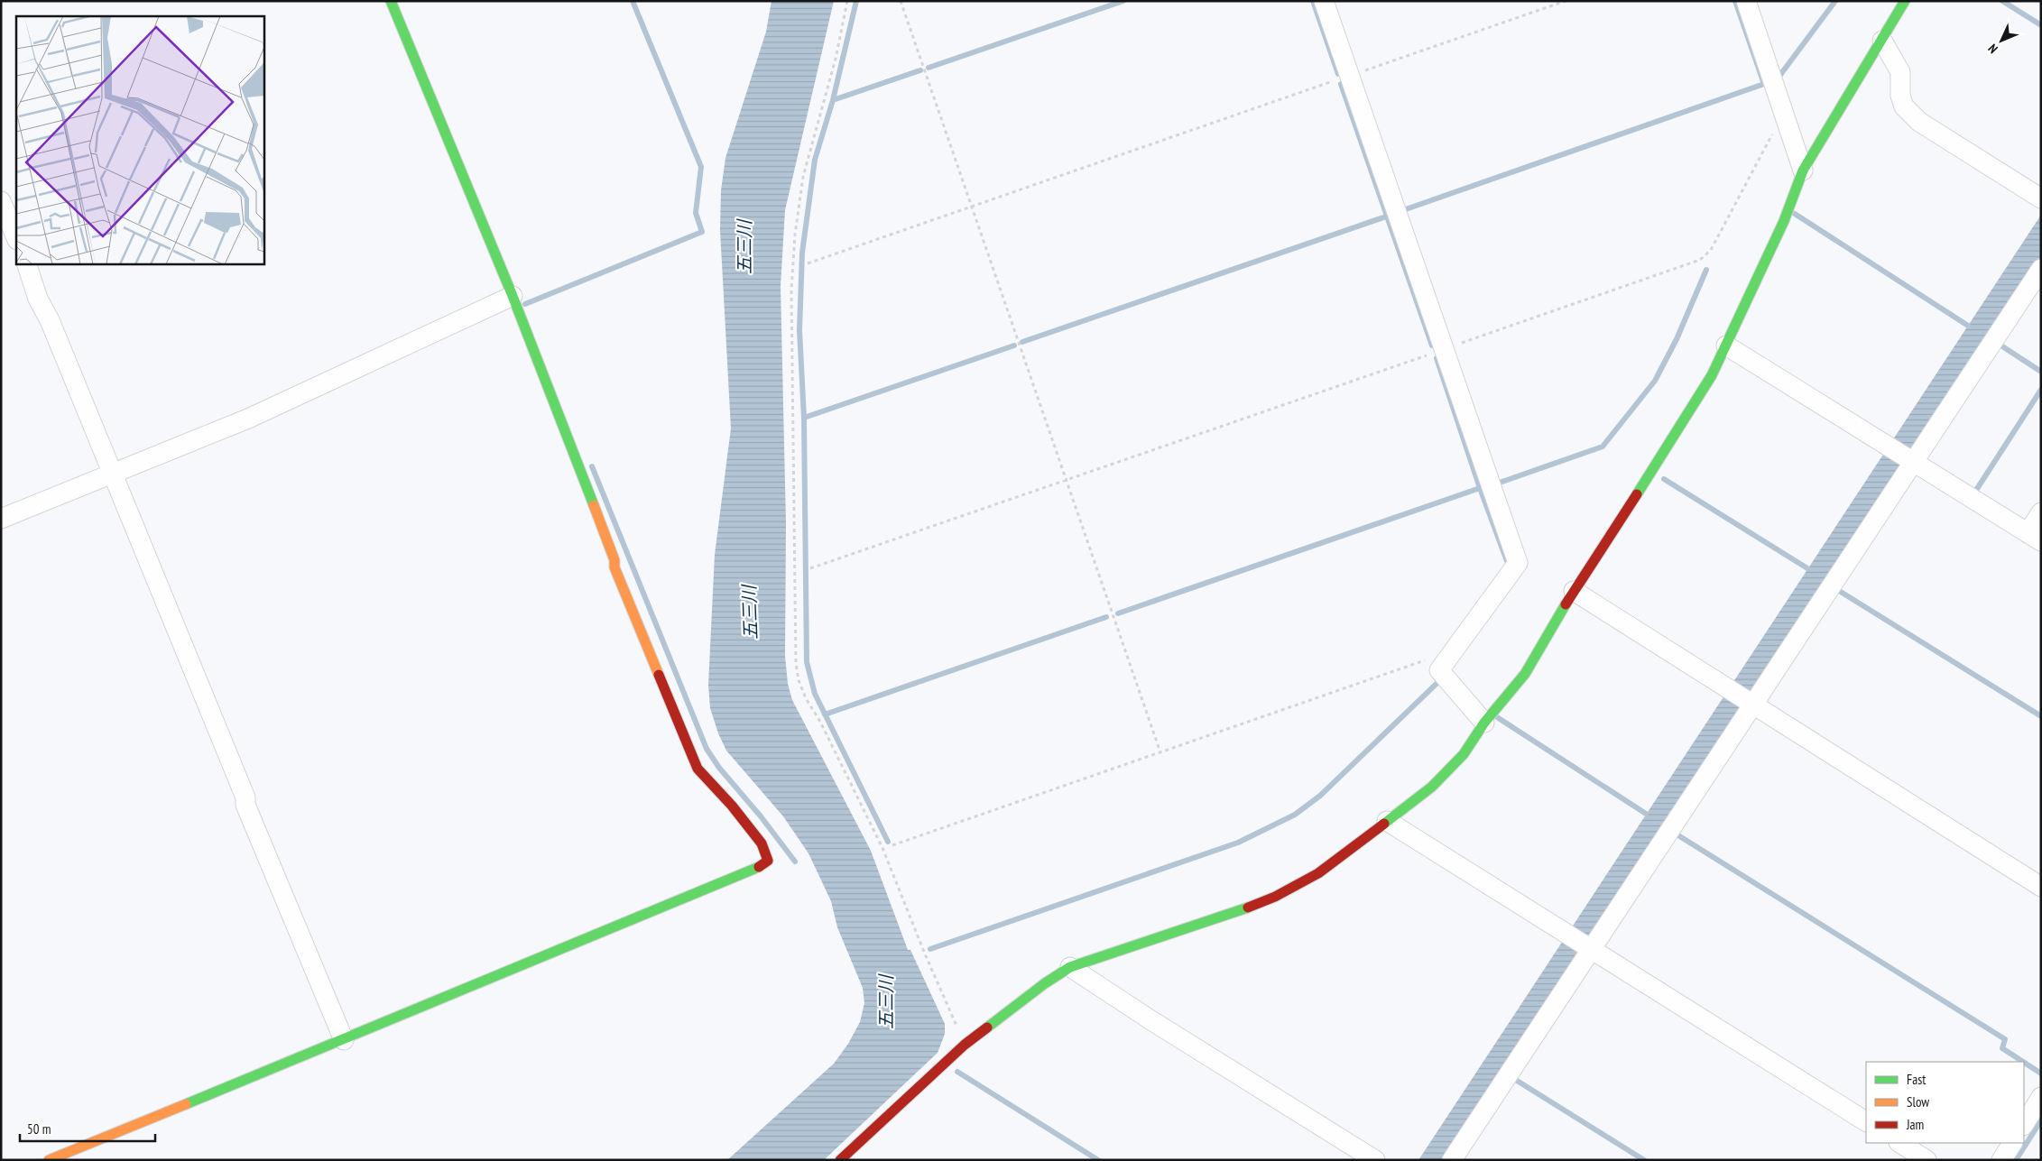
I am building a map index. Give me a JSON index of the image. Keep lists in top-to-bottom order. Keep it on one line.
{"water":["五三川"],"legend":["Fast","Slow","Jam"],"scale_bar":"50 m","north":"bottom left"}
